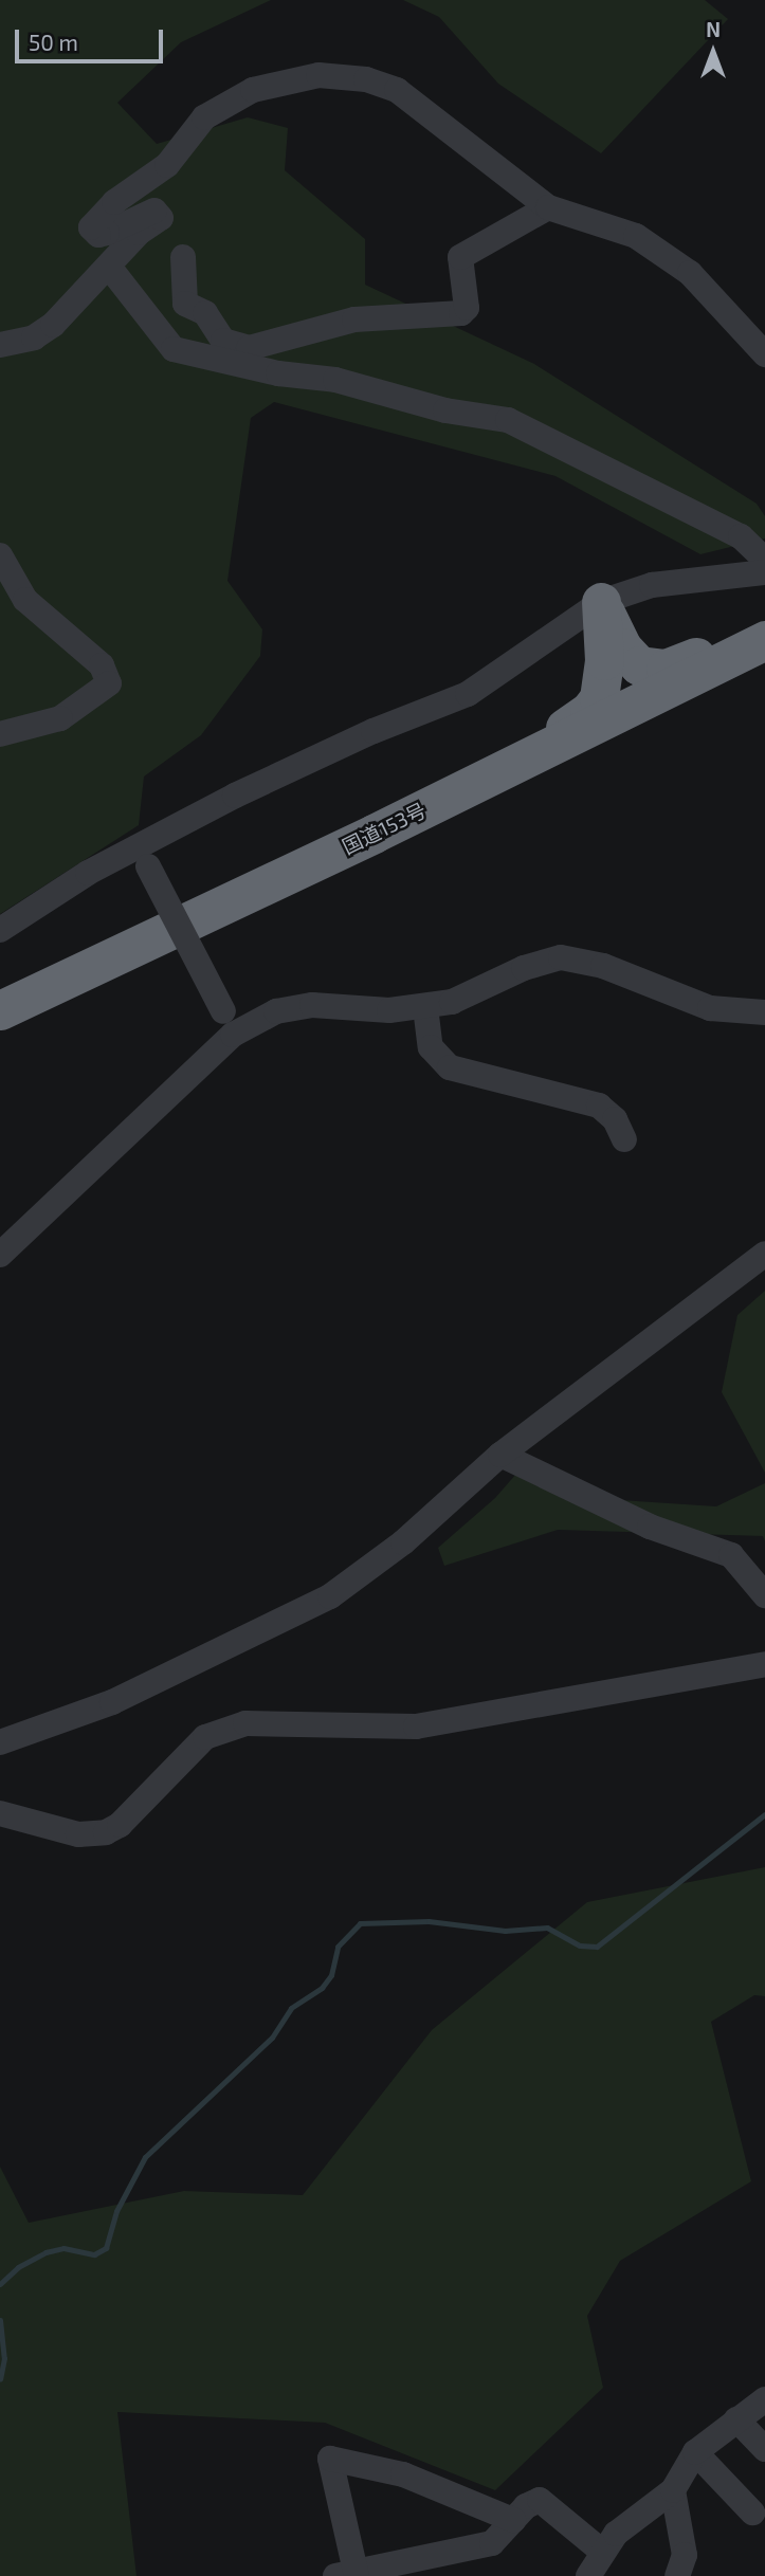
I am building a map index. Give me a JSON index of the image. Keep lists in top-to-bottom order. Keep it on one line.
{"streets":{"highway":["国道153号"]},"scale_bar":"50 m","north":"top"}
